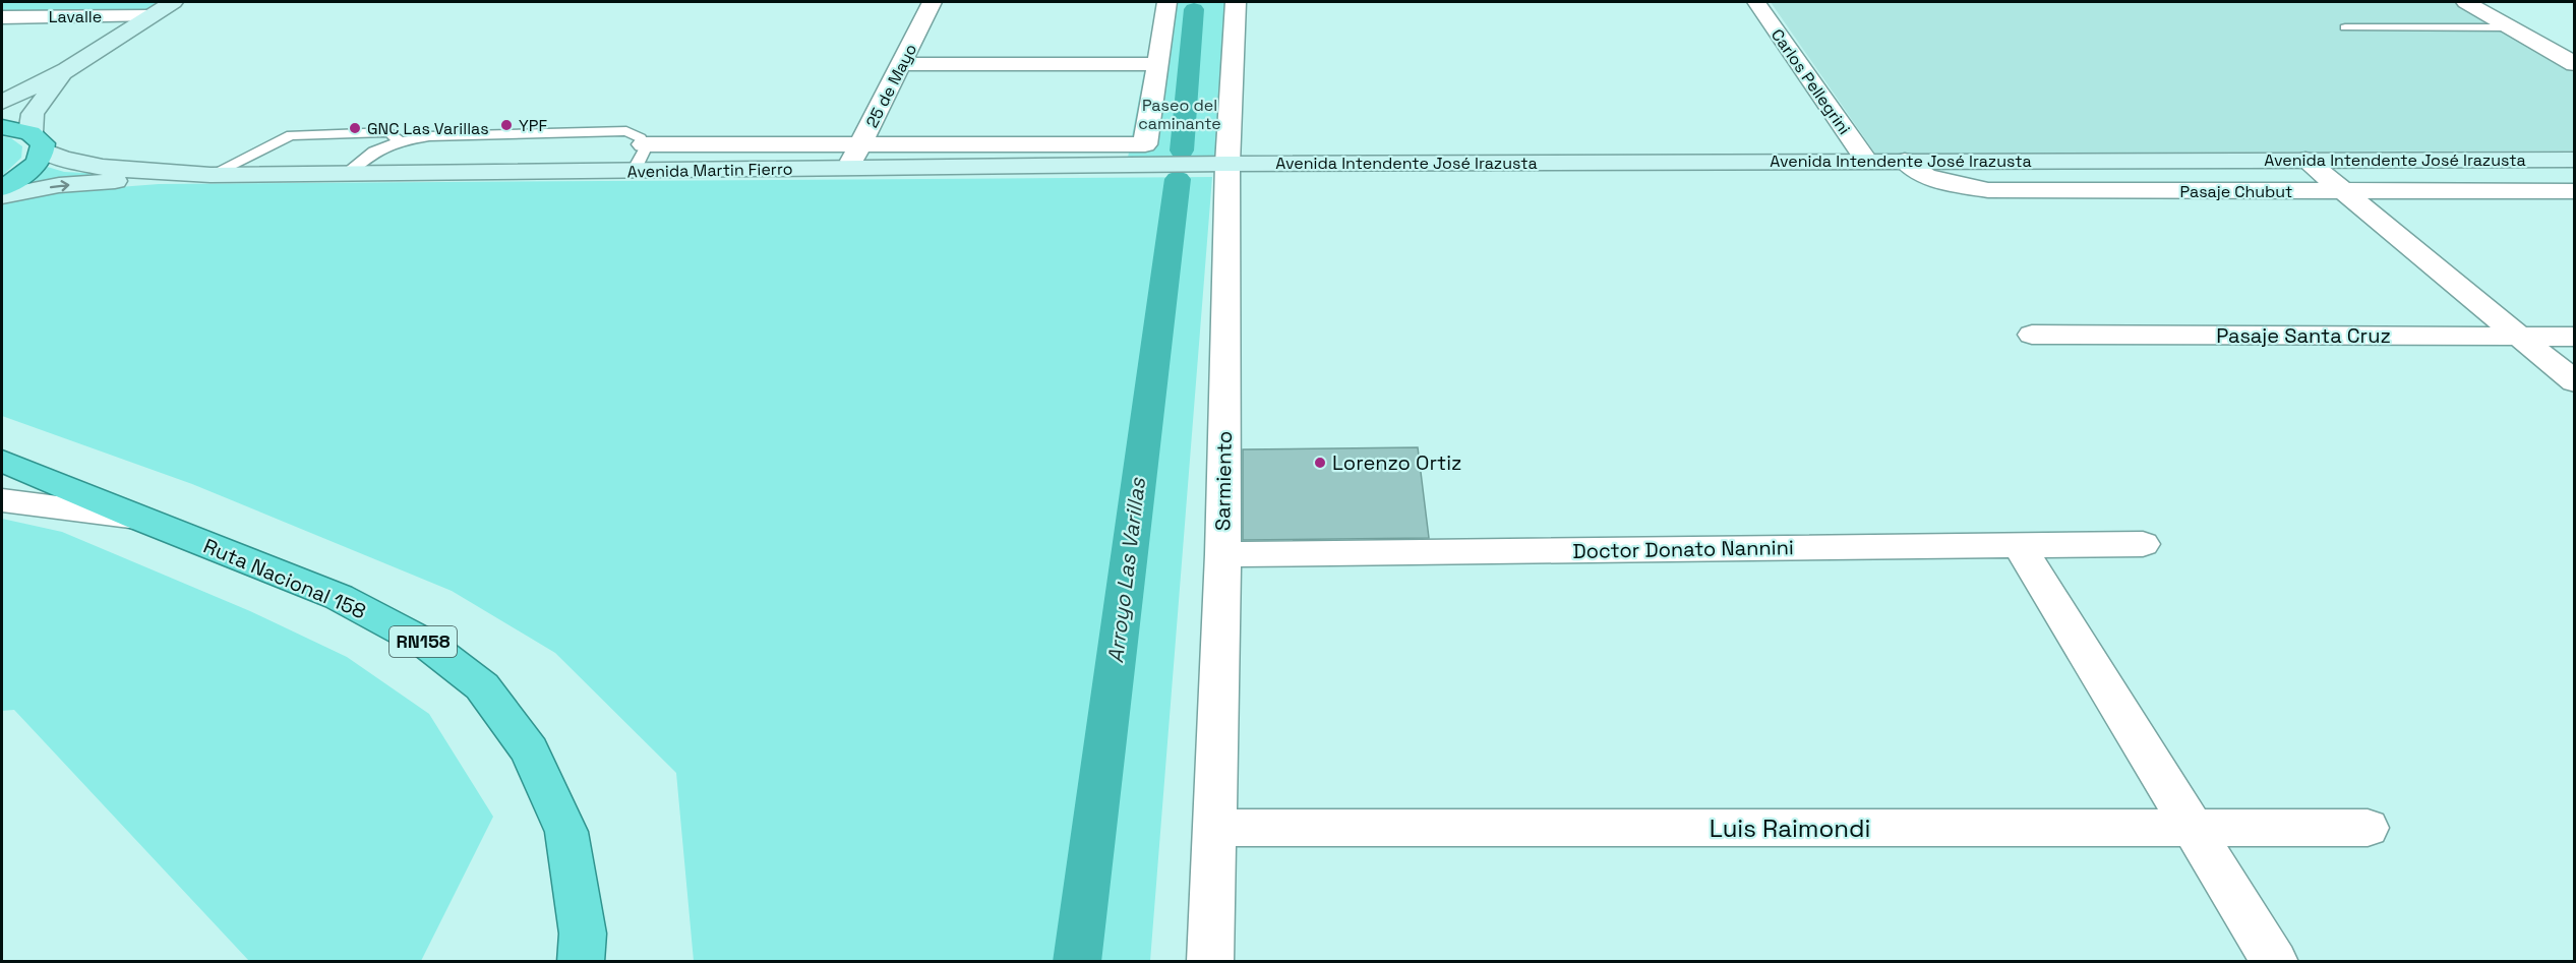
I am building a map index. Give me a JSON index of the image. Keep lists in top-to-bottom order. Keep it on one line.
{"streets":{"highway":["Ruta Nacional 158","RN158"],"main road":["Avenida Intendente José Irazusta","Avenida Martin Fierro"],"street":["Lavalle","Carlos Pellegrini","25 de Mayo","Pasaje Chubut","Pasaje Santa Cruz","Sarmiento","Doctor Donato Nannini","Luis Raimondi"]},"crossings":[["Carlos Pellegrini","Avenida Intendente José Irazusta"],["25 de Mayo","Avenida Martin Fierro"],["Avenida Intendente José Irazusta","Avenida Martin Fierro"],["Avenida Intendente José Irazusta","Pasaje Chubut"],["Avenida Intendente José Irazusta","Sarmiento"],["Avenida Martin Fierro","Sarmiento"],["Sarmiento","Doctor Donato Nannini"],["Sarmiento","Luis Raimondi"]],"water":["Arroyo Las Varillas"],"parks":["Paseo del caminante"],"places":["YPF","GNC Las Varillas","Lorenzo Ortiz"]}
